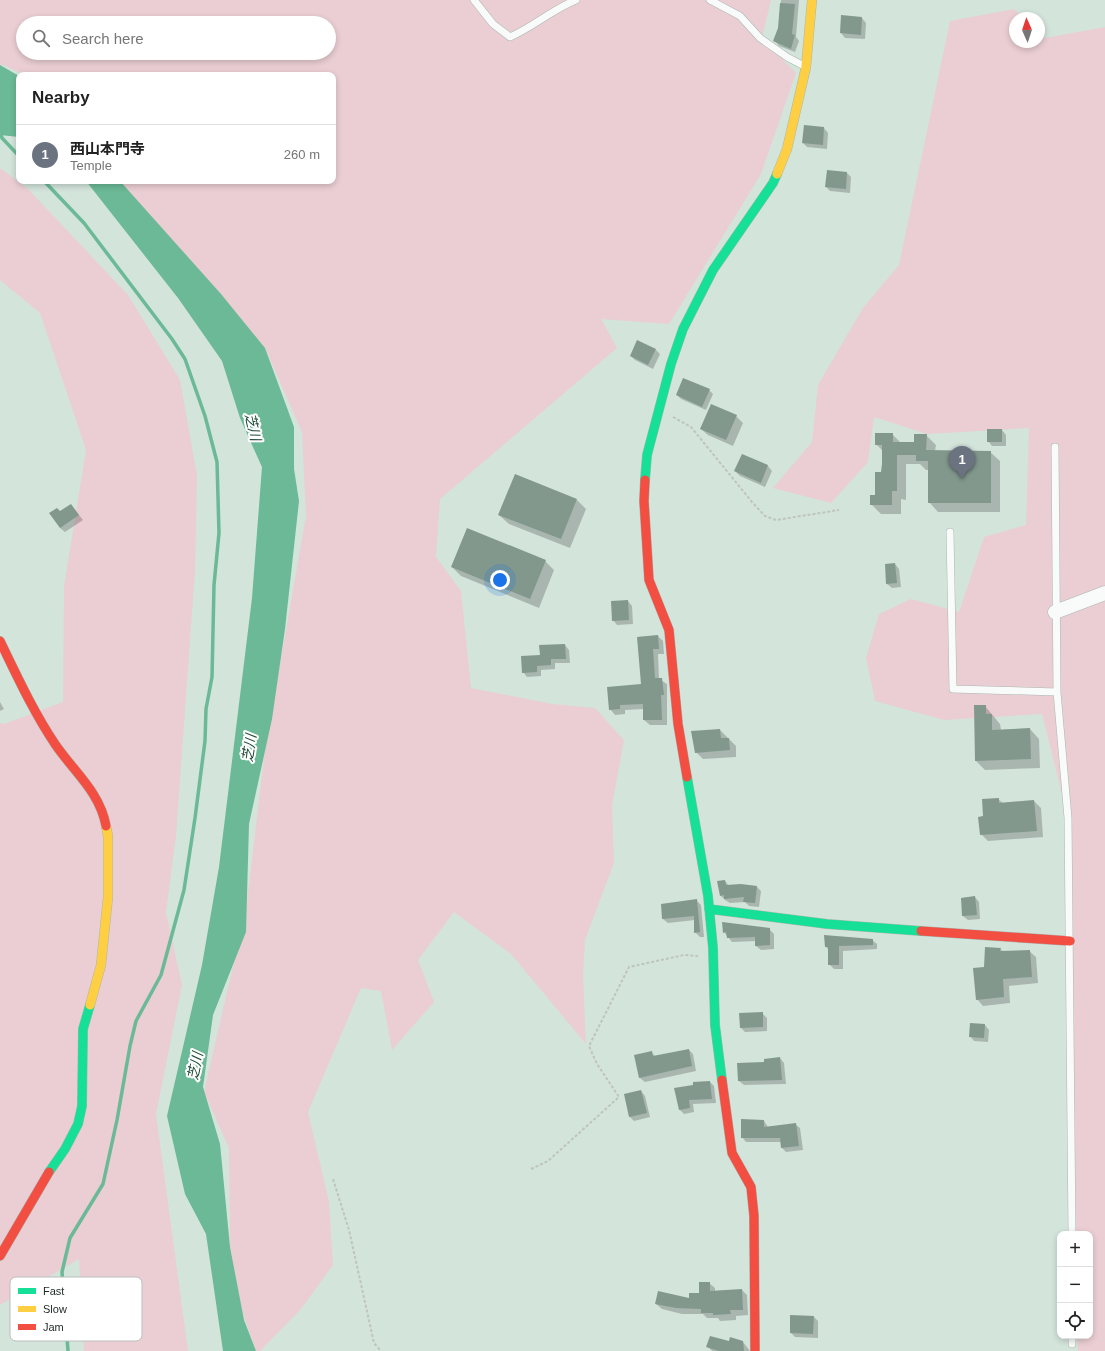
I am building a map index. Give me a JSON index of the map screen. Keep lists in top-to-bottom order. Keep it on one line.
{"water":["芝川"],"legend":["Fast","Slow","Jam"],"north":"top","page":{"search":"Search here","heading":"Nearby","list":[{"mark":"1","name":"西山本門寺","note":"Temple","value":"260 m"}],"pins":"1","map_buttons":["+","−"]}}
